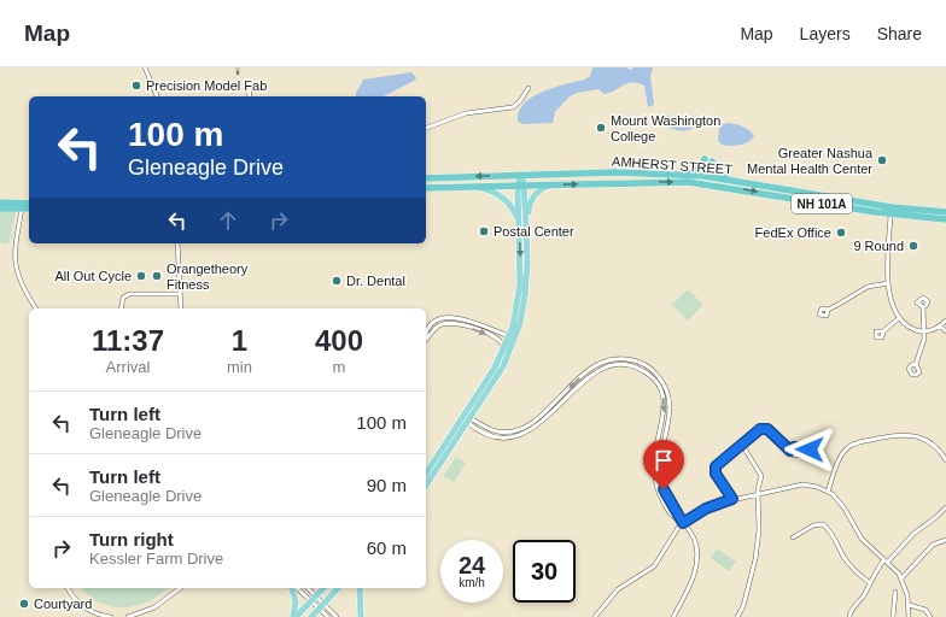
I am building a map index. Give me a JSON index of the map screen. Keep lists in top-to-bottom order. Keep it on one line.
{"streets":{"highway":["AMHERST STREET","NH 101A"]},"places":["Precision Model Fab","Mount Washington College","Greater Nashua Mental Health Center","Postal Center","FedEx Office","9 Round","All Out Cycle","Orangetheory Fitness","Dr. Dental","Courtyard"],"page":{"header":"Map","nav":["Map","Layers","Share"],"turn":["100 m","Gleneagle Drive"],"eta":["11:37","Arrival","1","min","400","m"],"list":[{"name":"Turn left","note":"Gleneagle Drive","value":"100 m"},{"name":"Turn left","note":"Gleneagle Drive","value":"90 m"},{"name":"Turn right","note":"Kessler Farm Drive","value":"60 m"}],"speed":"24 km/h","limit":"30"}}
